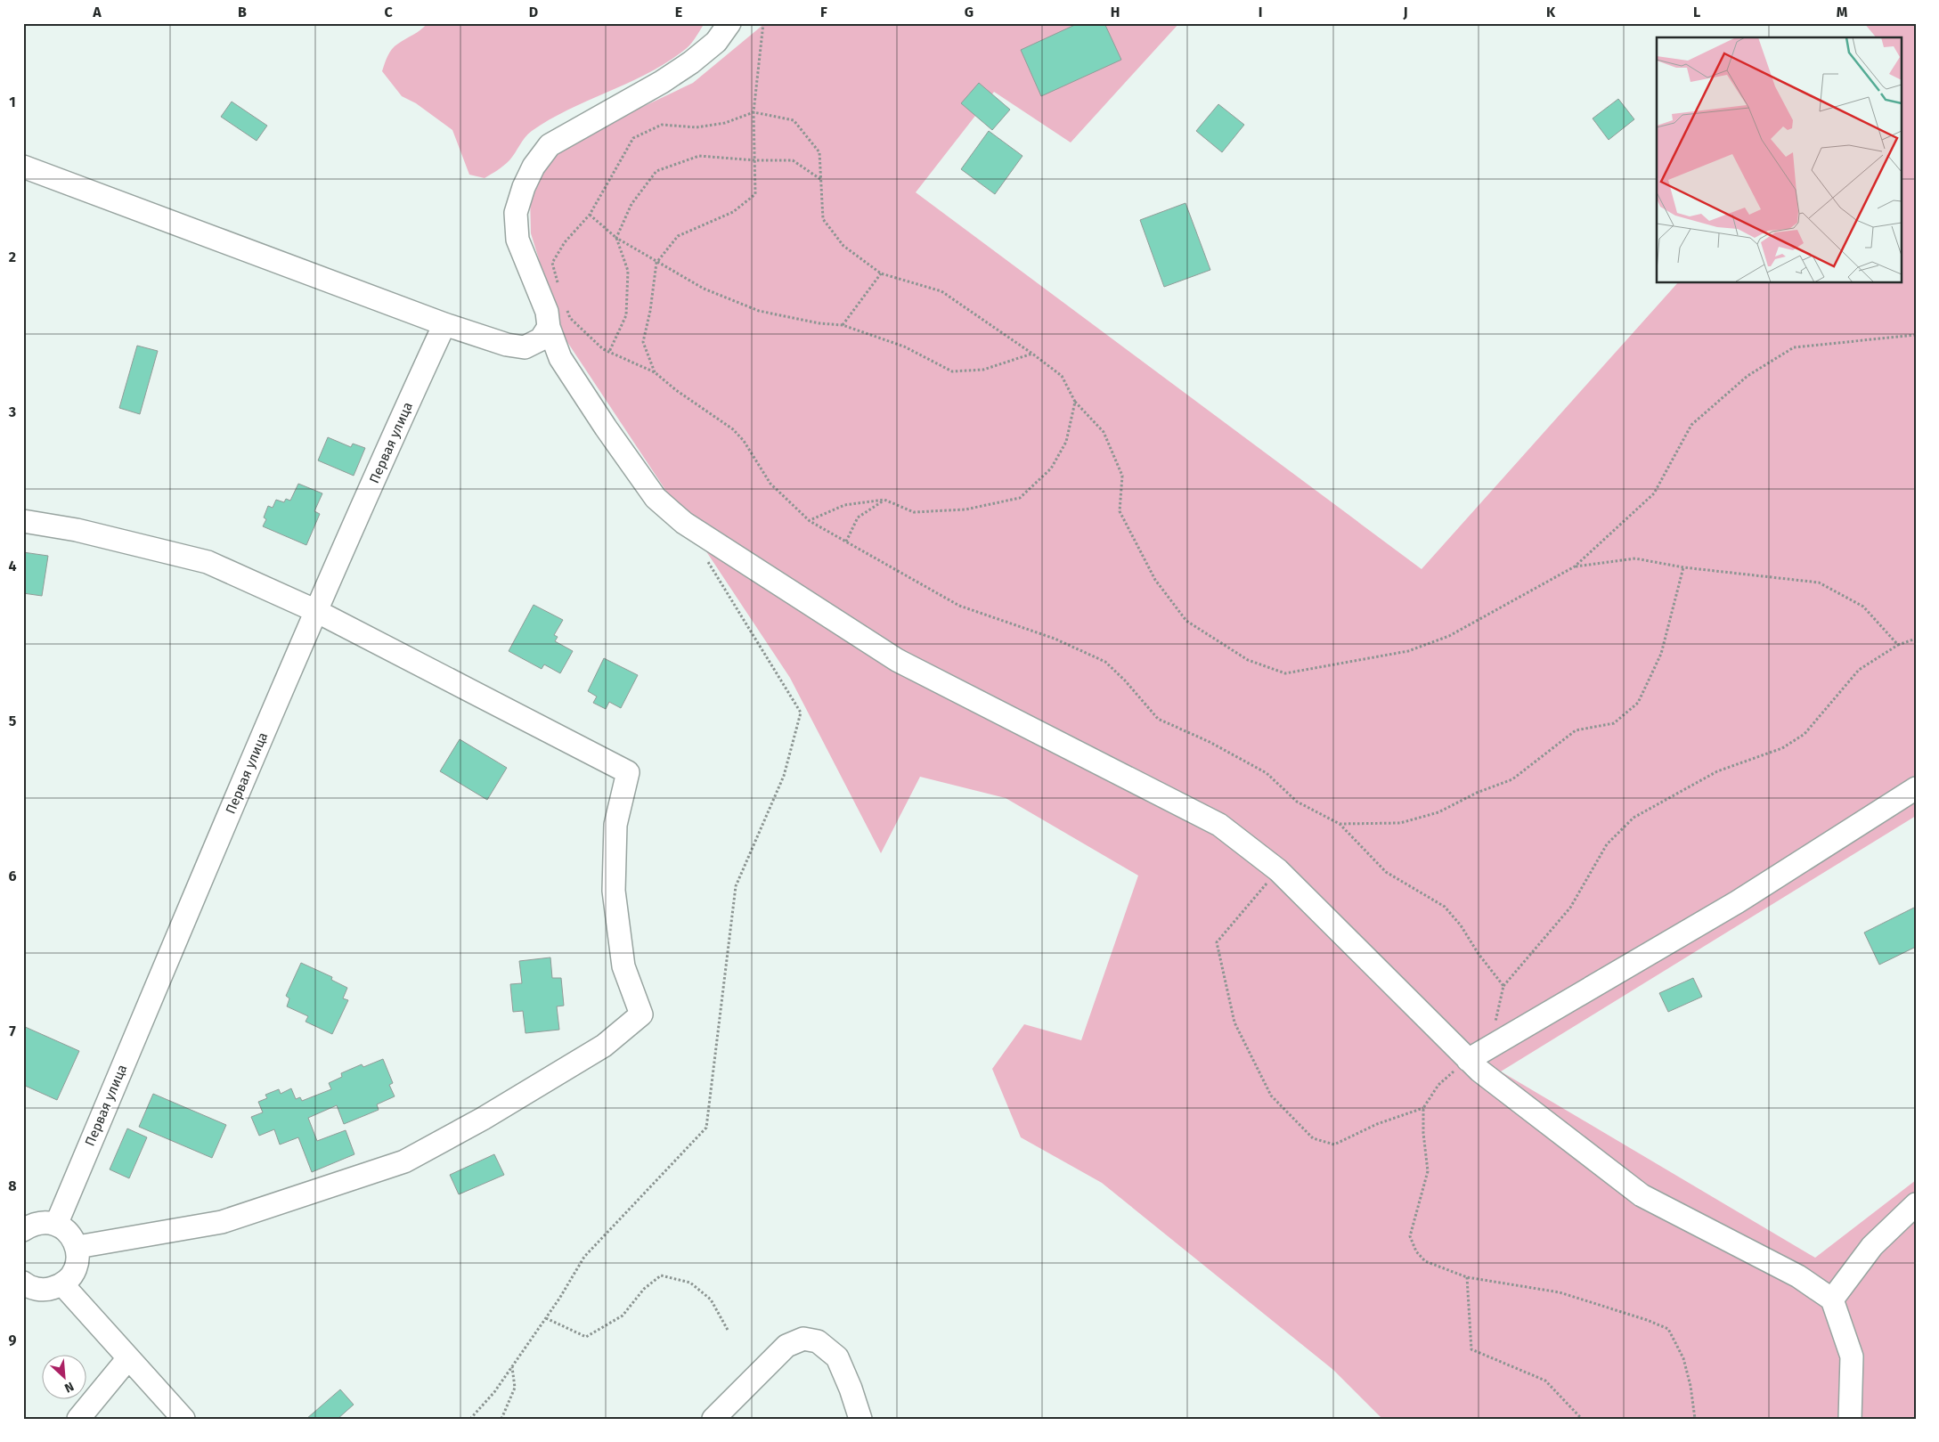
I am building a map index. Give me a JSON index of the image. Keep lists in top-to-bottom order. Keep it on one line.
{"streets":{"street":["Первая улица"]},"north":"bottom right","grid":{"columns":["A","B","C","D","E","F","G","H","I","J","K","L","M"],"rows":["1","2","3","4","5","6","7","8","9"]}}
